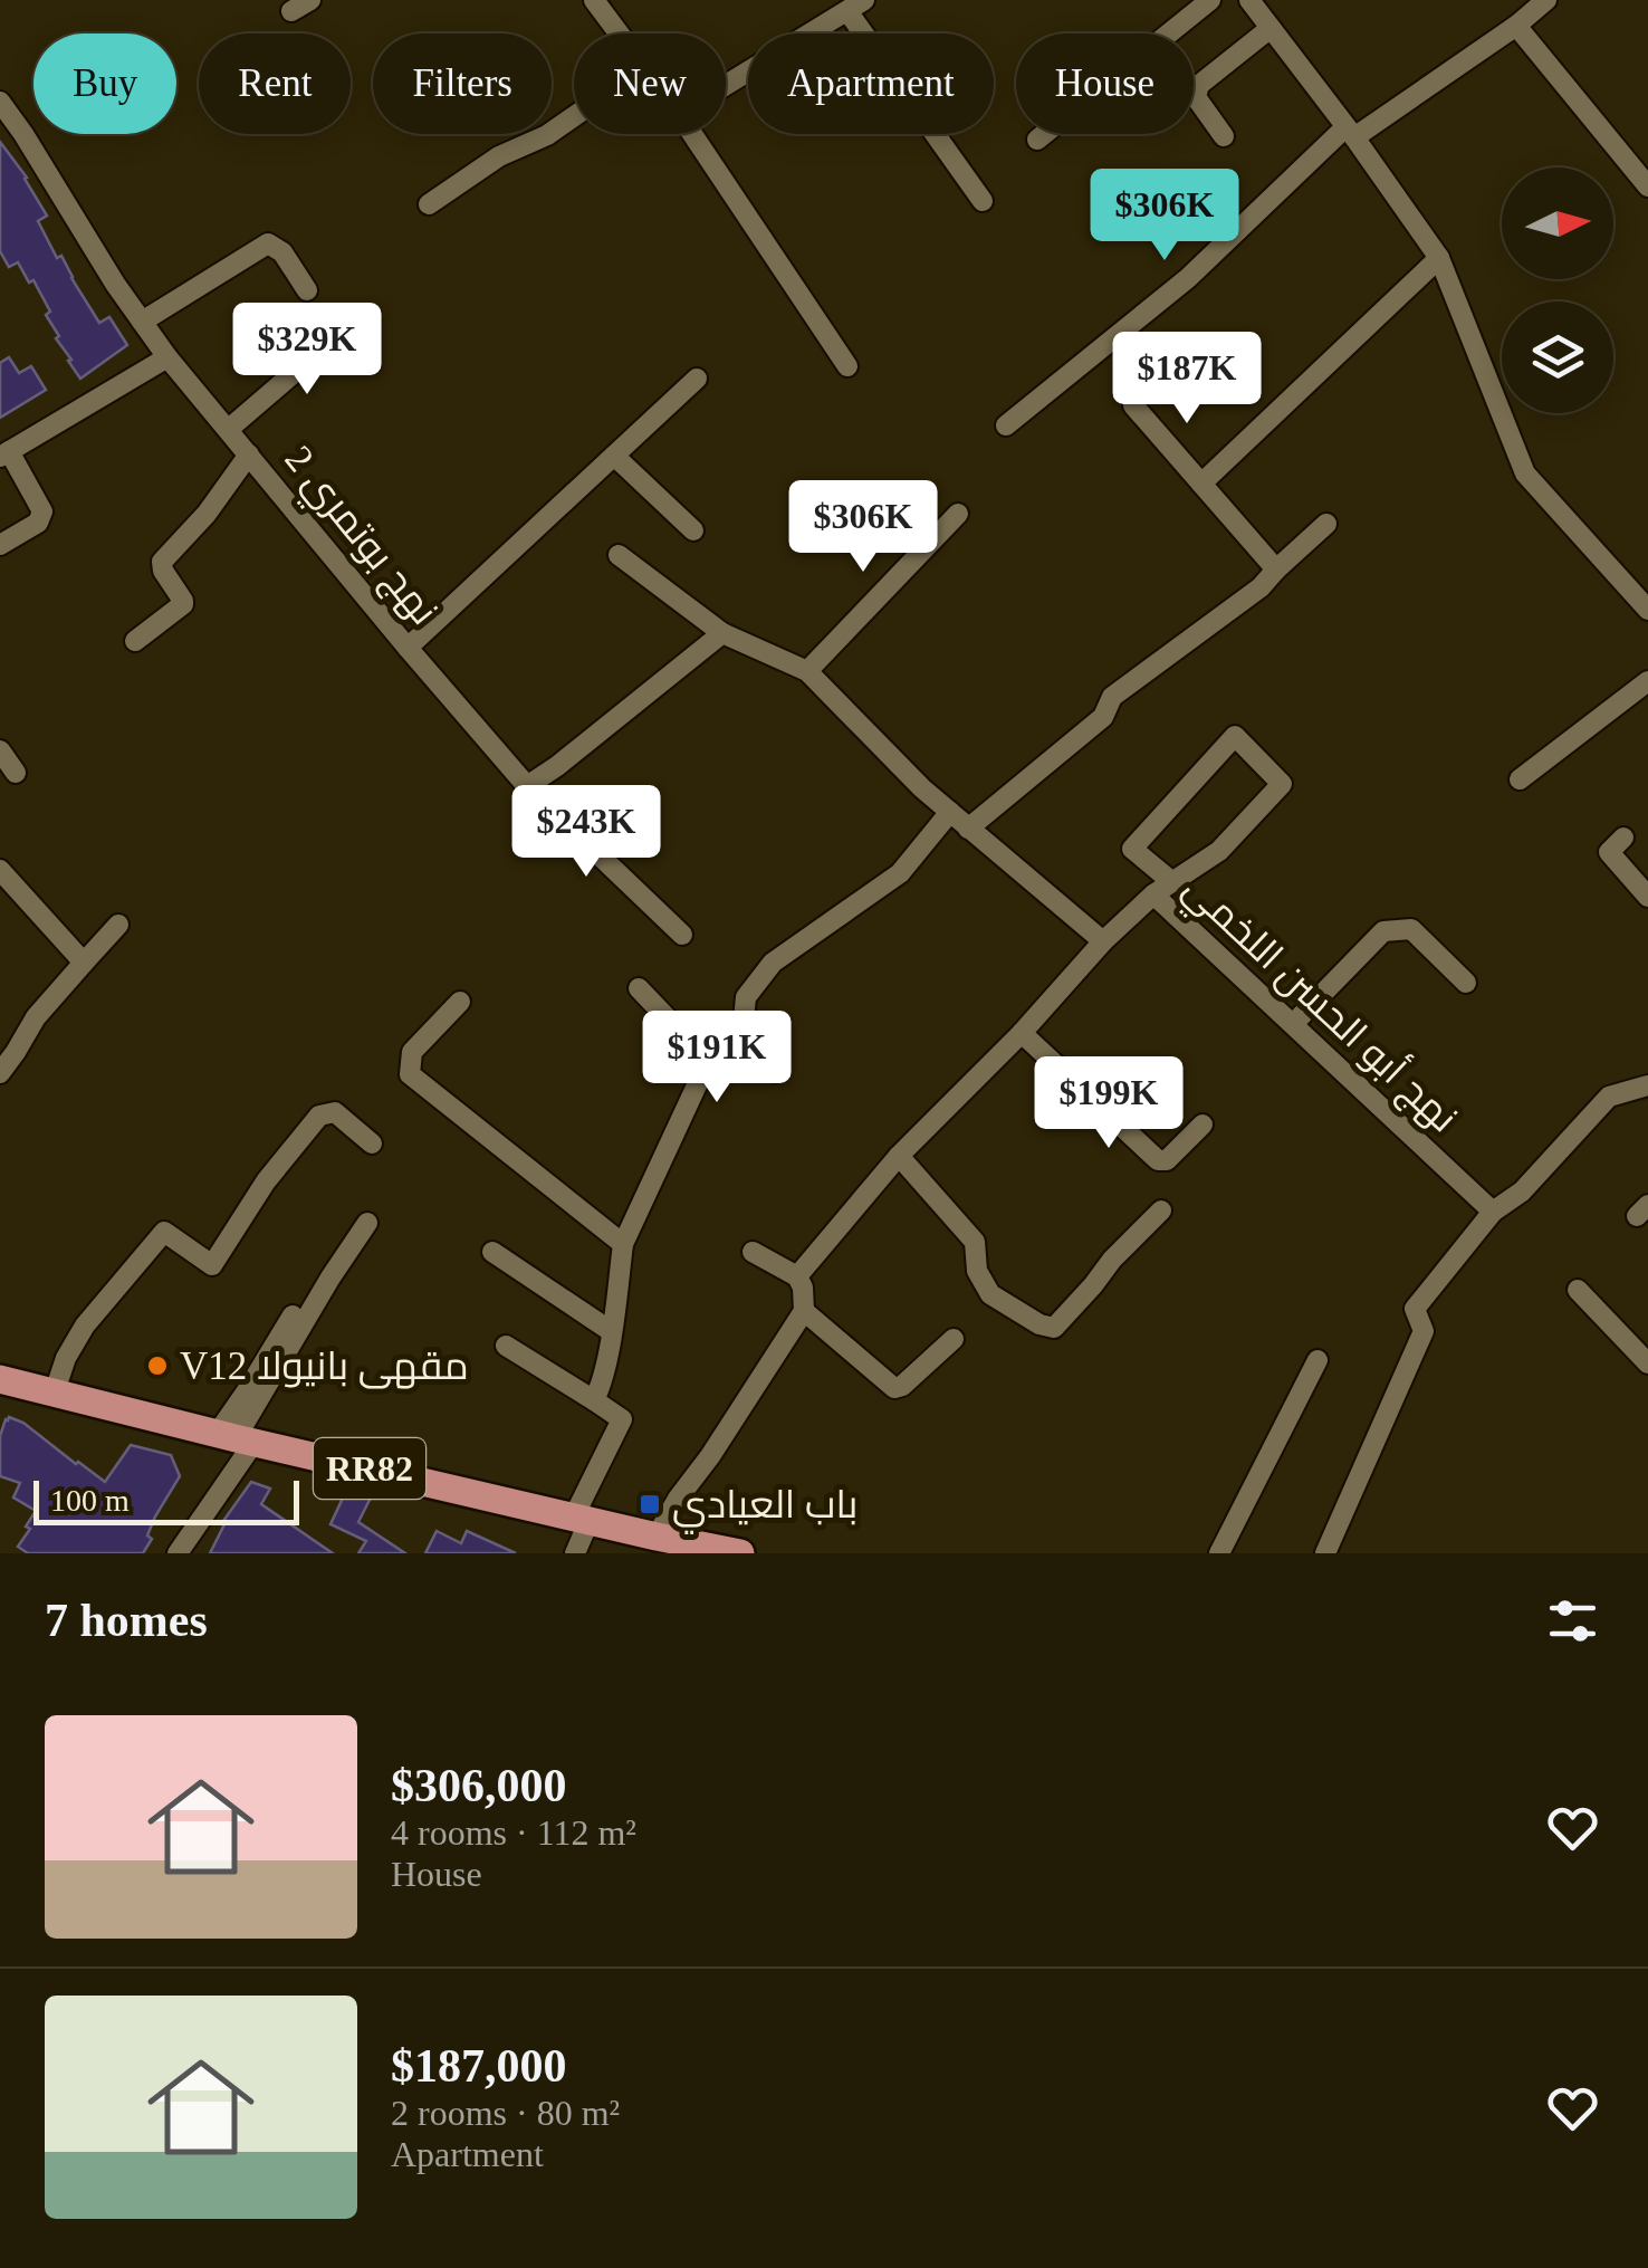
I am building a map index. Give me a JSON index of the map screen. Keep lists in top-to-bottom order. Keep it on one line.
{"streets":{"main road":["RR82"],"street":["نهج بوتمري 2","نهج أبو الحسن اللخمي"]},"places":{"other":["V12 مقهى بانيولا"],"transit":["باب العيادي"]},"scale_bar":"100 m","north":"right","page":{"chip":["Buy","Rent","Filters","New","Apartment","House"],"price":["$306K","$329K","$187K","$306K","$243K","$191K","$199K"],"scale":"100 m","heading":"7 homes","list":[{"name":"$306,000","note":"4 rooms · 112 m² · House"},{"name":"$187,000","note":"2 rooms · 80 m² · Apartment"}]}}
